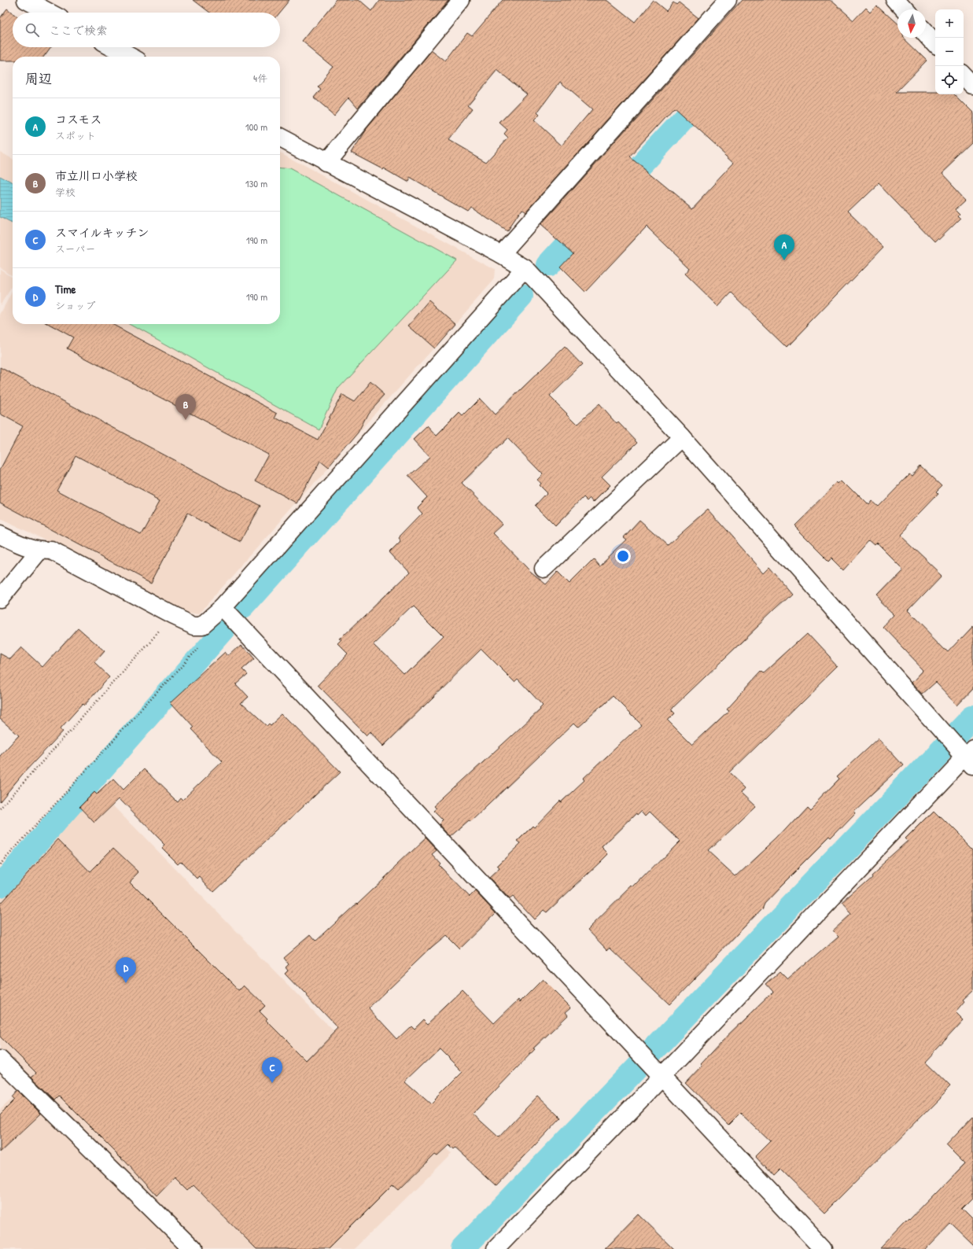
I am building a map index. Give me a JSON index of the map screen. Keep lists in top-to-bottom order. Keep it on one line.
{"north":"bottom","page":{"map_buttons":["+","−"],"search":"ここで検索","heading":["周辺","4件"],"list":[{"mark":"A","name":"コスモス","note":"スポット","value":"100 m"},{"mark":"B","name":"市立川口小学校","note":"学校","value":"130 m"},{"mark":"C","name":"スマイルキッチン","note":"スーパー","value":"190 m"},{"mark":"D","name":"Time","note":"ショップ","value":"190 m"}],"pins":["A","B","D","C"]}}
